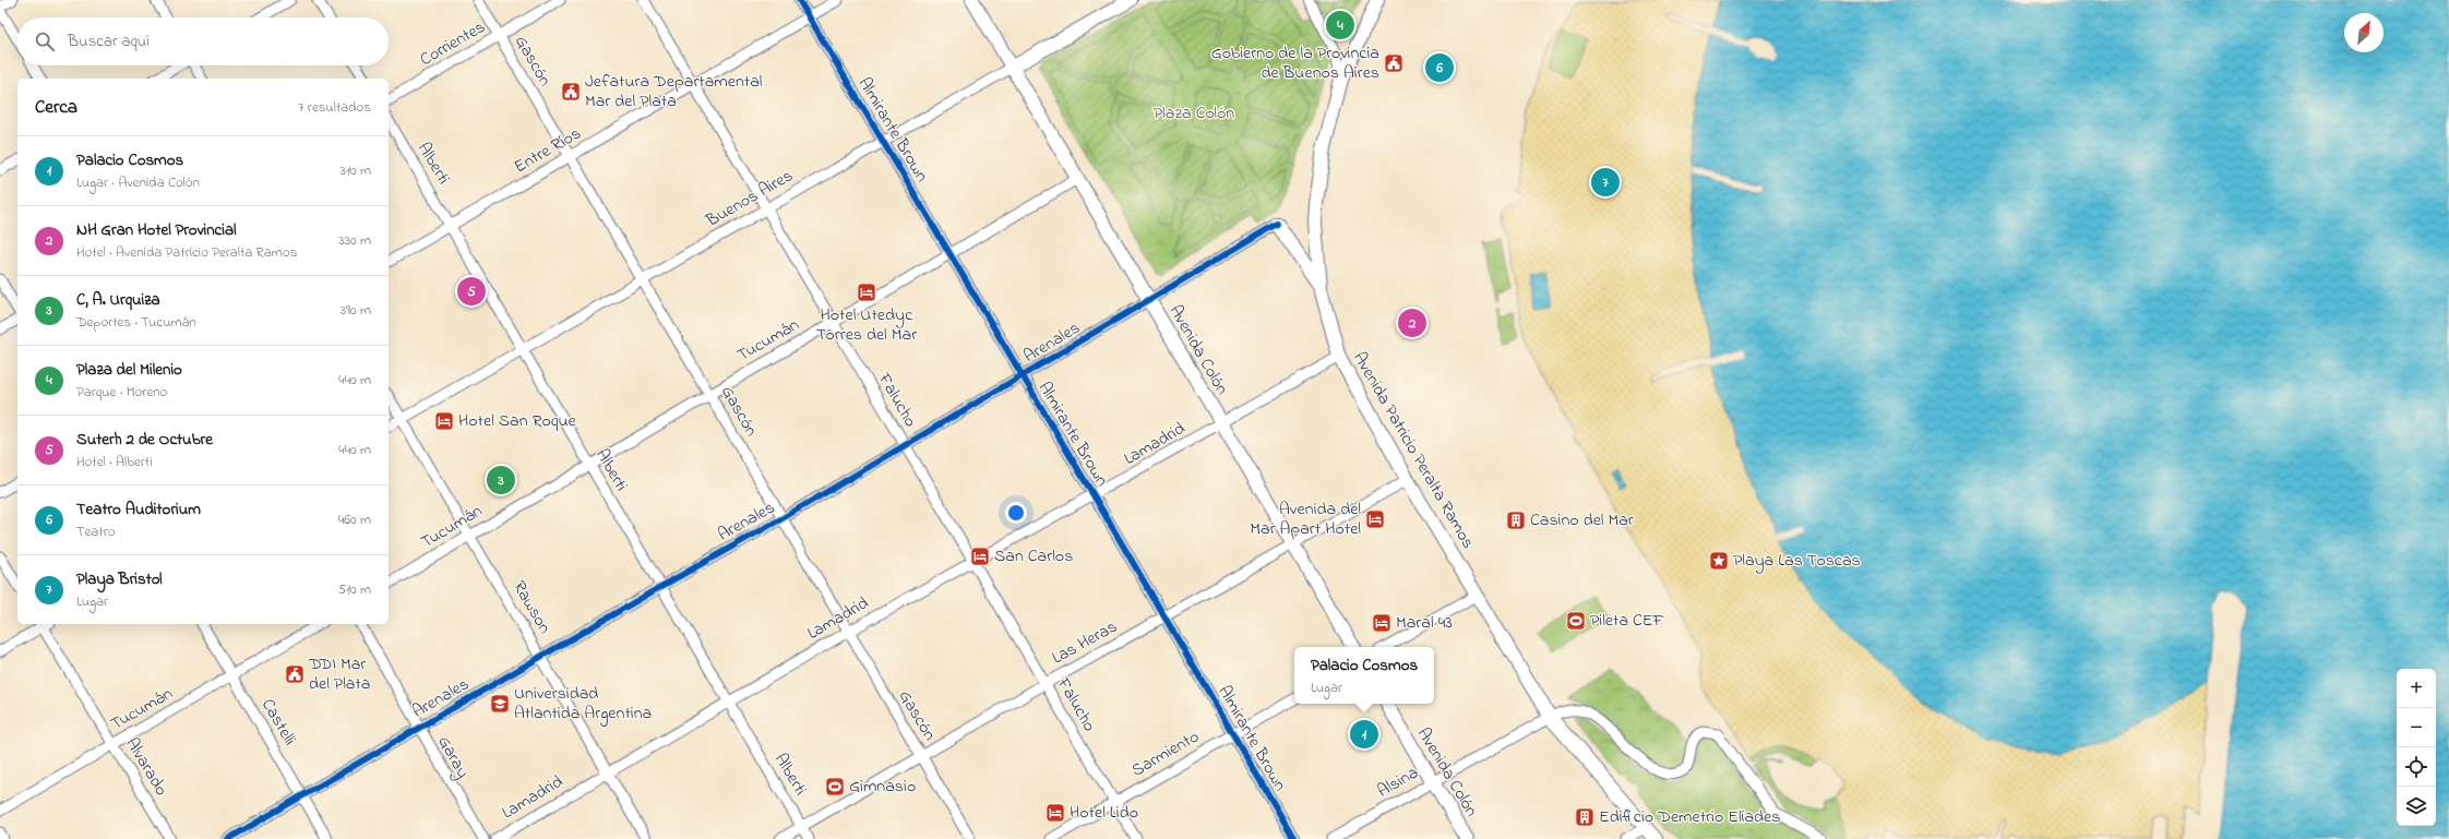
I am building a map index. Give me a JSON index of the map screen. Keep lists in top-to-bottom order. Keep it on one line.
{"streets":{"main road":["Buenos Aires","Avenida Colón","Avenida Patricio Peralta Ramos"],"street":["Corrientes","Gascón","Almirante Brown","Entre Ríos","Alberti","Tucumán","Arenales","Falucho","Lamadrid","Rawson","Las Heras","Castelli","Sarmiento","Garay","Alvarado","Alsina"]},"crossings":[["Corrientes","Gascón"],["Gascón","Entre Ríos"],["Gascón","Buenos Aires"],["Gascón","Tucumán"],["Gascón","Arenales"],["Gascón","Lamadrid"],["Gascón","Las Heras"],["Almirante Brown","Entre Ríos"],["Almirante Brown","Buenos Aires"],["Almirante Brown","Tucumán"],["Almirante Brown","Arenales"],["Almirante Brown","Lamadrid"],["Almirante Brown","Las Heras"],["Almirante Brown","Sarmiento"],["Entre Ríos","Alberti"],["Entre Ríos","Falucho"],["Alberti","Buenos Aires"],["Alberti","Tucumán"],["Alberti","Arenales"],["Alberti","Lamadrid"],["Alberti","Las Heras"],["Buenos Aires","Avenida Colón"],["Buenos Aires","Falucho"],["Buenos Aires","Rawson"],["Tucumán","Avenida Colón"],["Tucumán","Falucho"],["Tucumán","Rawson"],["Tucumán","Castelli"],["Tucumán","Alvarado"],["Arenales","Avenida Colón"],["Arenales","Falucho"],["Arenales","Rawson"],["Arenales","Castelli"],["Arenales","Garay"],["Avenida Colón","Lamadrid"],["Avenida Colón","Las Heras"],["Avenida Colón","Alsina"],["Falucho","Lamadrid"],["Falucho","Las Heras"],["Falucho","Sarmiento"],["Lamadrid","Avenida Patricio Peralta Ramos"],["Lamadrid","Rawson"],["Avenida Patricio Peralta Ramos","Las Heras"],["Avenida Patricio Peralta Ramos","Alsina"]],"parks":["Plaza Colón"],"places":{"public building":["Gobierno de la Provincia de Buenos Aires","Jefatura Departamental Mar del Plata","DDI Mar del Plata"],"hotel":["Hotel Utedyc Torres del Mar","Hotel San Roque","Avenida del Mar Apart Hotel","San Carlos","Maral 43","Hotel Lido"],"building":["Casino del Mar","Edificio Demetrio Elíades"],"place":["Playa Las Toscas"],"sports":["Pileta CEF","Gimnasio"],"school or university":["Universidad Atlantida Argentina"]},"north":"top right","page":{"pins":["4","6","7","5","2","3","1"],"search":"Buscar aquí","heading":["Cerca","7 resultados"],"list":[{"mark":"1","name":"Palacio Cosmos","note":"Lugar · Avenida Colón","value":"310 m"},{"mark":"2","name":"NH Gran Hotel Provincial","note":"Hotel · Avenida Patricio Peralta Ramos","value":"330 m"},{"mark":"3","name":"C, A. Urquiza","note":"Deportes · Tucumán","value":"390 m"},{"mark":"4","name":"Plaza del Milenio","note":"Parque · Moreno","value":"440 m"},{"mark":"5","name":"Suterh 2 de Octubre","note":"Hotel · Alberti","value":"440 m"},{"mark":"6","name":"Teatro Auditorium","note":"Teatro","value":"460 m"},{"mark":"7","name":"Playa Bristol","note":"Lugar","value":"510 m"}],"popup":["Palacio Cosmos","Lugar"],"map_buttons":["+","−"]}}
